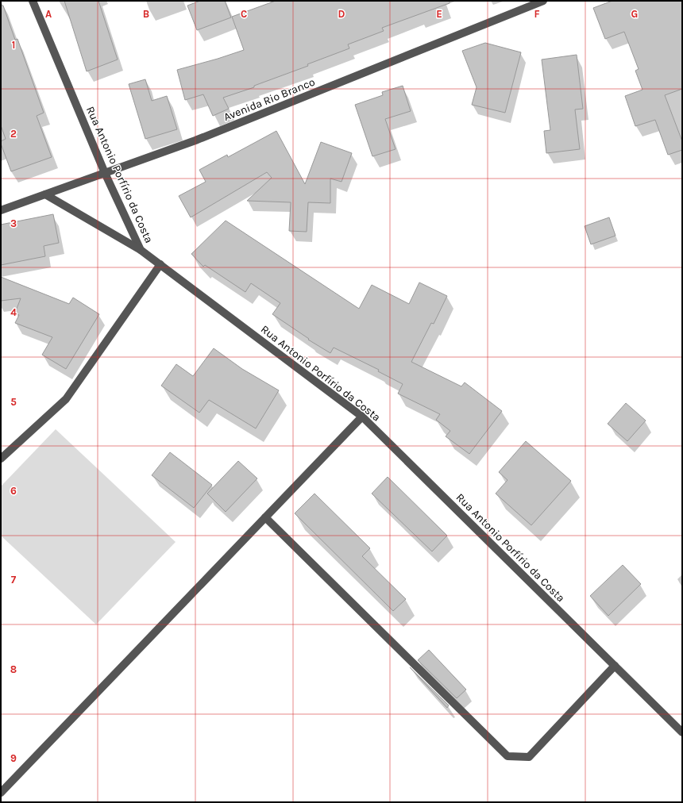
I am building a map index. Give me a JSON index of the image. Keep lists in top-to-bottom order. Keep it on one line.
{"streets":{"street":["Avenida Rio Branco","Rua Antonio Porfírio da Costa"]},"crossings":[["Avenida Rio Branco","Rua Antonio Porfírio da Costa"]],"grid":{"columns":["A","B","C","D","E","F","G"],"rows":["1","2","3","4","5","6","7","8","9"]}}
